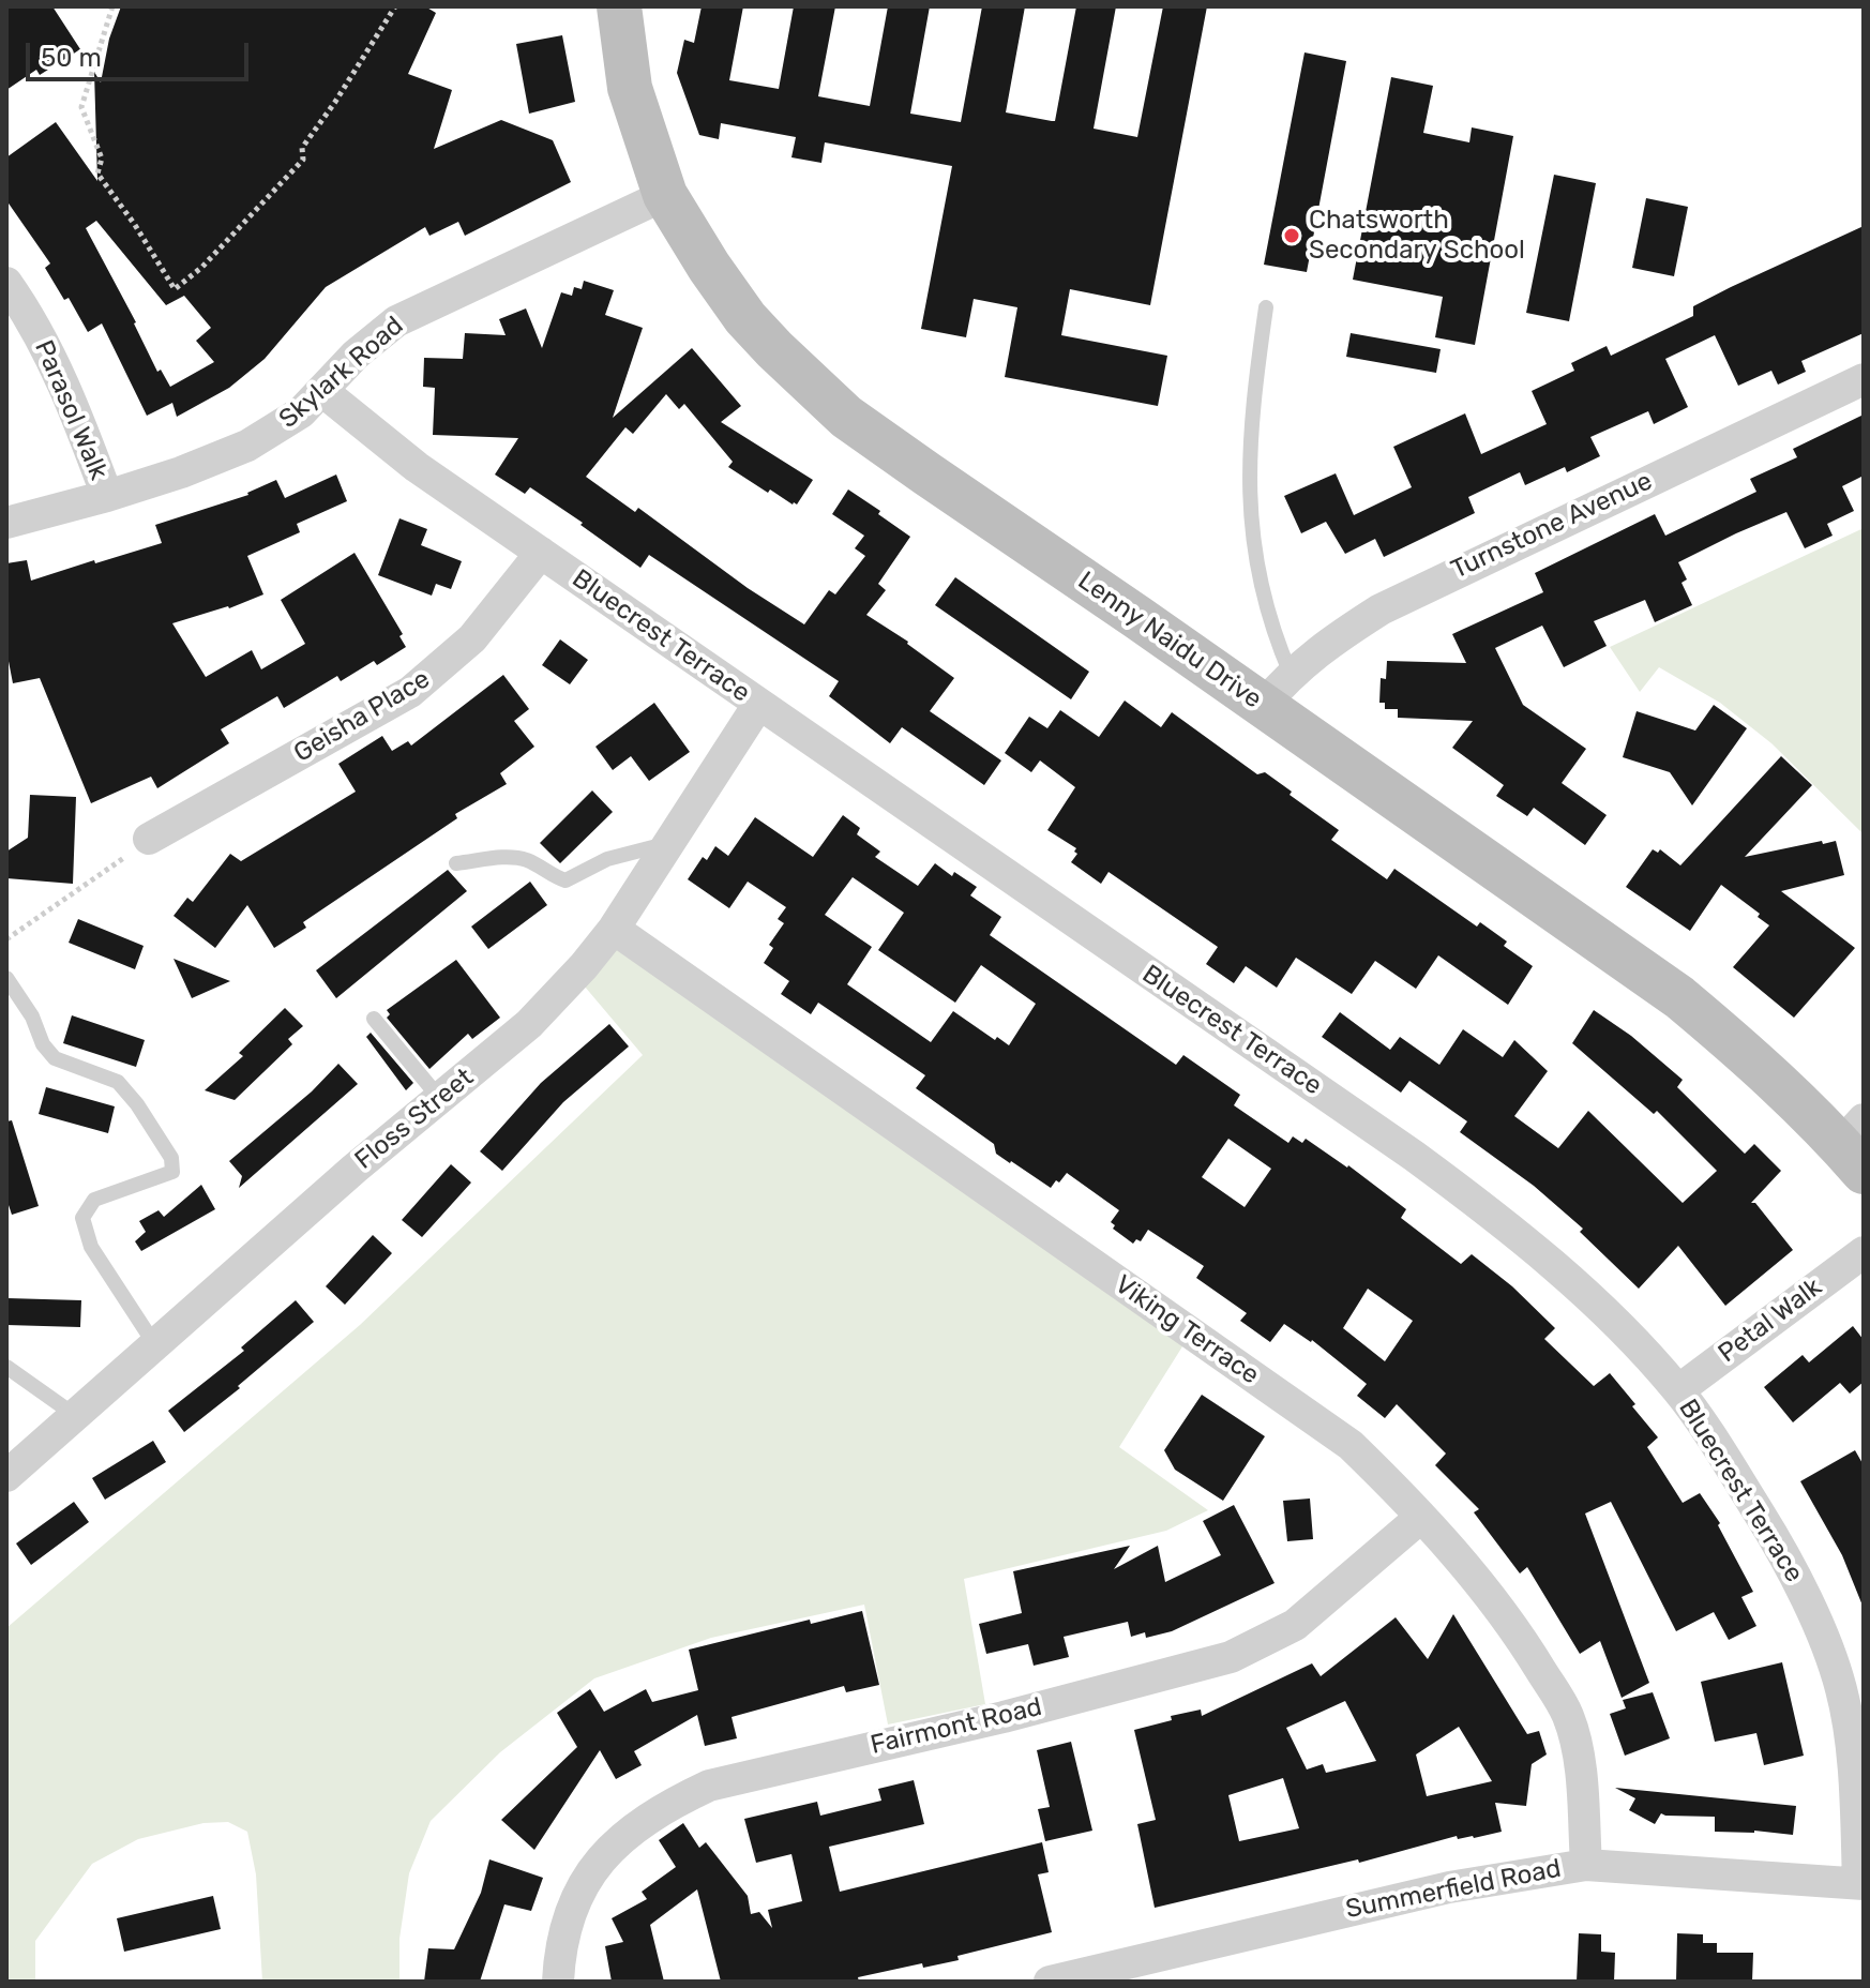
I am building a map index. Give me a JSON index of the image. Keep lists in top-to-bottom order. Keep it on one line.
{"streets":{"street":["Skylark Road","Parasol Walk","Turnstone Avenue","Bluecrest Terrace","Lenny Naidu Drive","Geisha Place","Floss Street","Petal Walk","Viking Terrace","Fairmont Road","Summerfield Road"]},"crossings":[["Skylark Road","Parasol Walk"],["Skylark Road","Bluecrest Terrace"],["Skylark Road","Lenny Naidu Drive"],["Turnstone Avenue","Lenny Naidu Drive"],["Bluecrest Terrace","Geisha Place"],["Bluecrest Terrace","Floss Street"],["Bluecrest Terrace","Petal Walk"],["Bluecrest Terrace","Summerfield Road"],["Floss Street","Viking Terrace"],["Viking Terrace","Fairmont Road"],["Viking Terrace","Summerfield Road"]],"places":["Chatsworth Secondary School"],"scale_bar":"50 m"}
